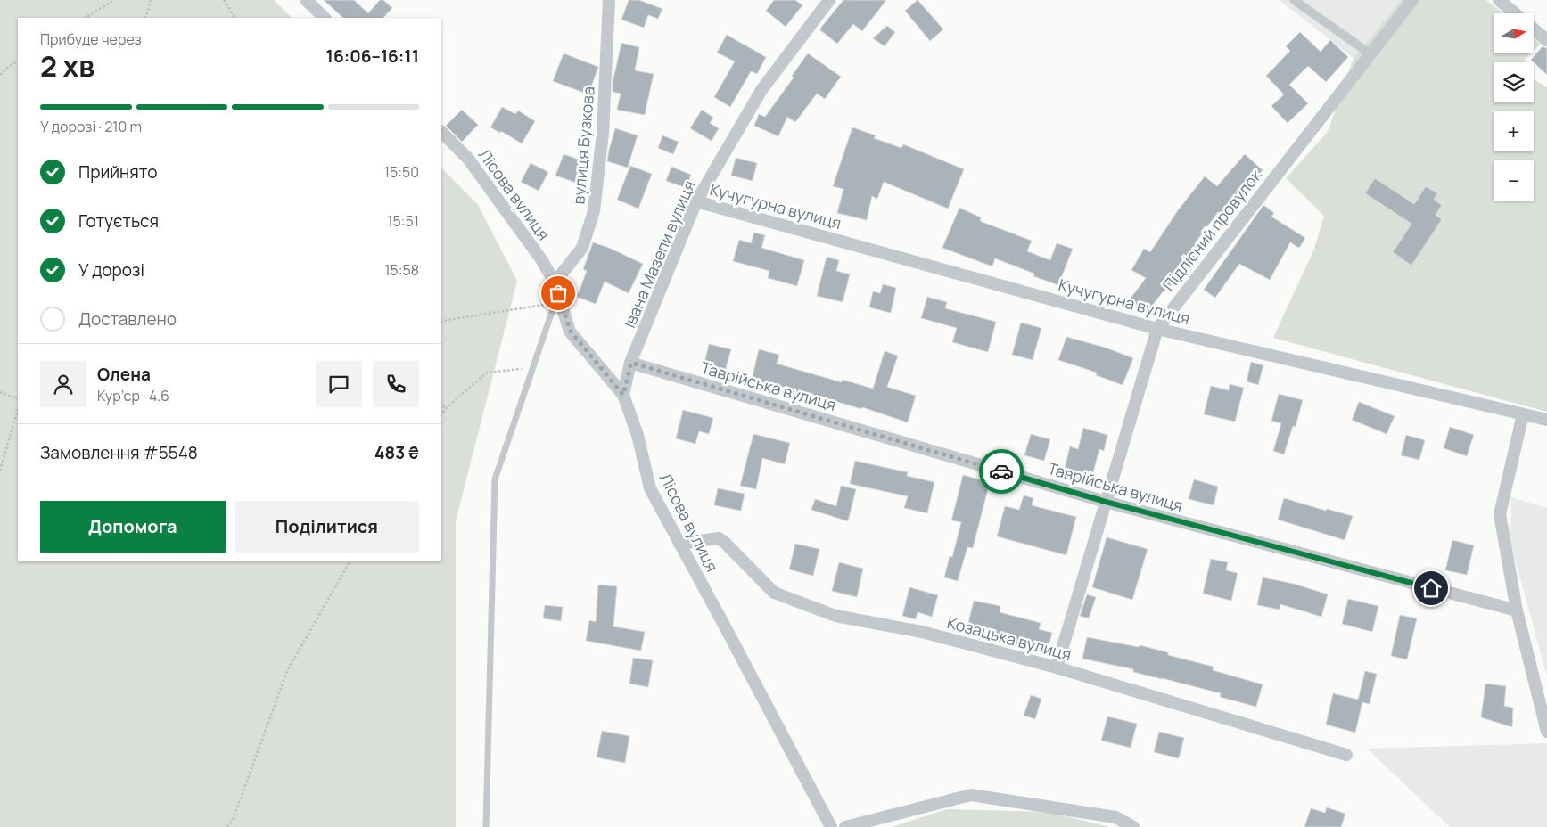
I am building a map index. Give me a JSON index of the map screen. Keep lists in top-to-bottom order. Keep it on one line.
{"streets":{"street":["вулиця Бузкова","Лісова вулиця","Кучугурна вулиця","Підлісний провулок","Івана Мазепи вулиця","Таврійська вулиця","Козацька вулиця"]},"crossings":[["вулиця Бузкова","Лісова вулиця"],["Лісова вулиця","Івана Мазепи вулиця"],["Лісова вулиця","Козацька вулиця"],["Кучугурна вулиця","Підлісний провулок"],["Кучугурна вулиця","Івана Мазепи вулиця"],["Підлісний провулок","Таврійська вулиця"],["Підлісний провулок","Козацька вулиця"],["Івана Мазепи вулиця","Таврійська вулиця"]],"north":"right","page":{"map_buttons":["+","−"],"heading":["2 хв","Прибуде через","16:06–16:11"],"panel":["Олена","Кур’єр · 4.6","Замовлення #5548","483 ₴"],"bar":"У дорозі · 210 m","list":[["Прийнято","15:50"],["Готується","15:51"],["У дорозі","15:58"],"Доставлено"],"buttons":["Допомога","Поділитися"]}}
